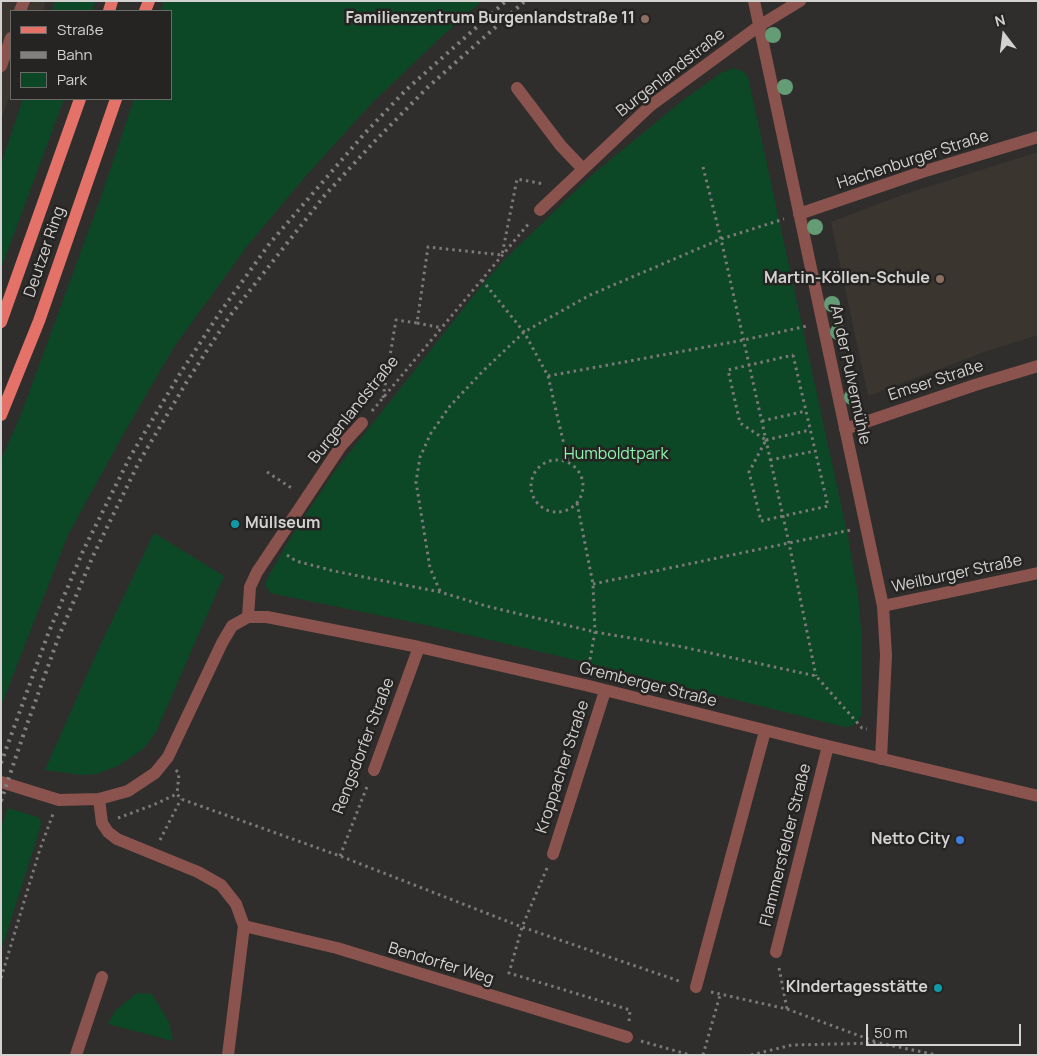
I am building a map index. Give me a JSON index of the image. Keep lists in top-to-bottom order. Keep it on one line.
{"streets":{"main road":["Deutzer Ring"],"street":["Burgenlandstraße","Hachenburger Straße","An der Pulvermühle","Emser Straße","Weilburger Straße","Gremberger Straße","Rengsdorfer Straße","Kroppacher Straße","Flammersfelder Straße","Bendorfer Weg"]},"crossings":[["Burgenlandstraße","An der Pulvermühle"],["Burgenlandstraße","Gremberger Straße"],["Hachenburger Straße","An der Pulvermühle"],["An der Pulvermühle","Emser Straße"],["An der Pulvermühle","Weilburger Straße"],["An der Pulvermühle","Gremberger Straße"],["Gremberger Straße","Rengsdorfer Straße"],["Gremberger Straße","Kroppacher Straße"],["Gremberger Straße","Flammersfelder Straße"]],"parks":["Humboldtpark"],"places":["Familienzentrum Burgenlandstraße 11","Martin-Köllen-Schule","Müllseum","Netto City","KIndertagesstätte"],"legend":["Straße","Bahn","Park"],"scale_bar":"50 m","north":"top"}
